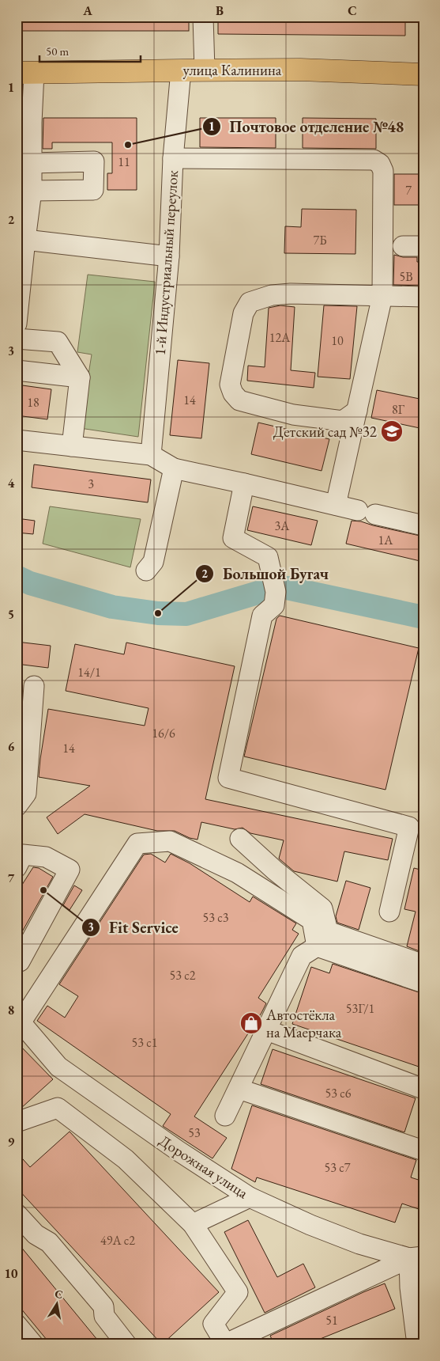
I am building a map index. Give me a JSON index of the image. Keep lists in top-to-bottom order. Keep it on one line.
{"streets":{"main road":["улица Калинина"],"street":["1-й Индустриальный переулок","Дорожная улица"]},"crossings":[["улица Калинина","1-й Индустриальный переулок"]],"places":{"other":["Почтовое отделение №48","Большой Бугач","Fit Service"],"school or university":["Детский сад №32"],"shop":["Автостёкла на Маерчака"]},"house_numbers":["11","7","7Б","5В","12А","10","14","18","8Г","3","3А","1А","14/1","16/6","14","53 с3","53 с2","53Г/1","53 с1","53 с6","53","53 с7","49А с2","51"],"scale_bar":"50 m","north":"top","grid":{"columns":["A","B","C"],"rows":["1","2","3","4","5","6","7","8","9","10"]}}
